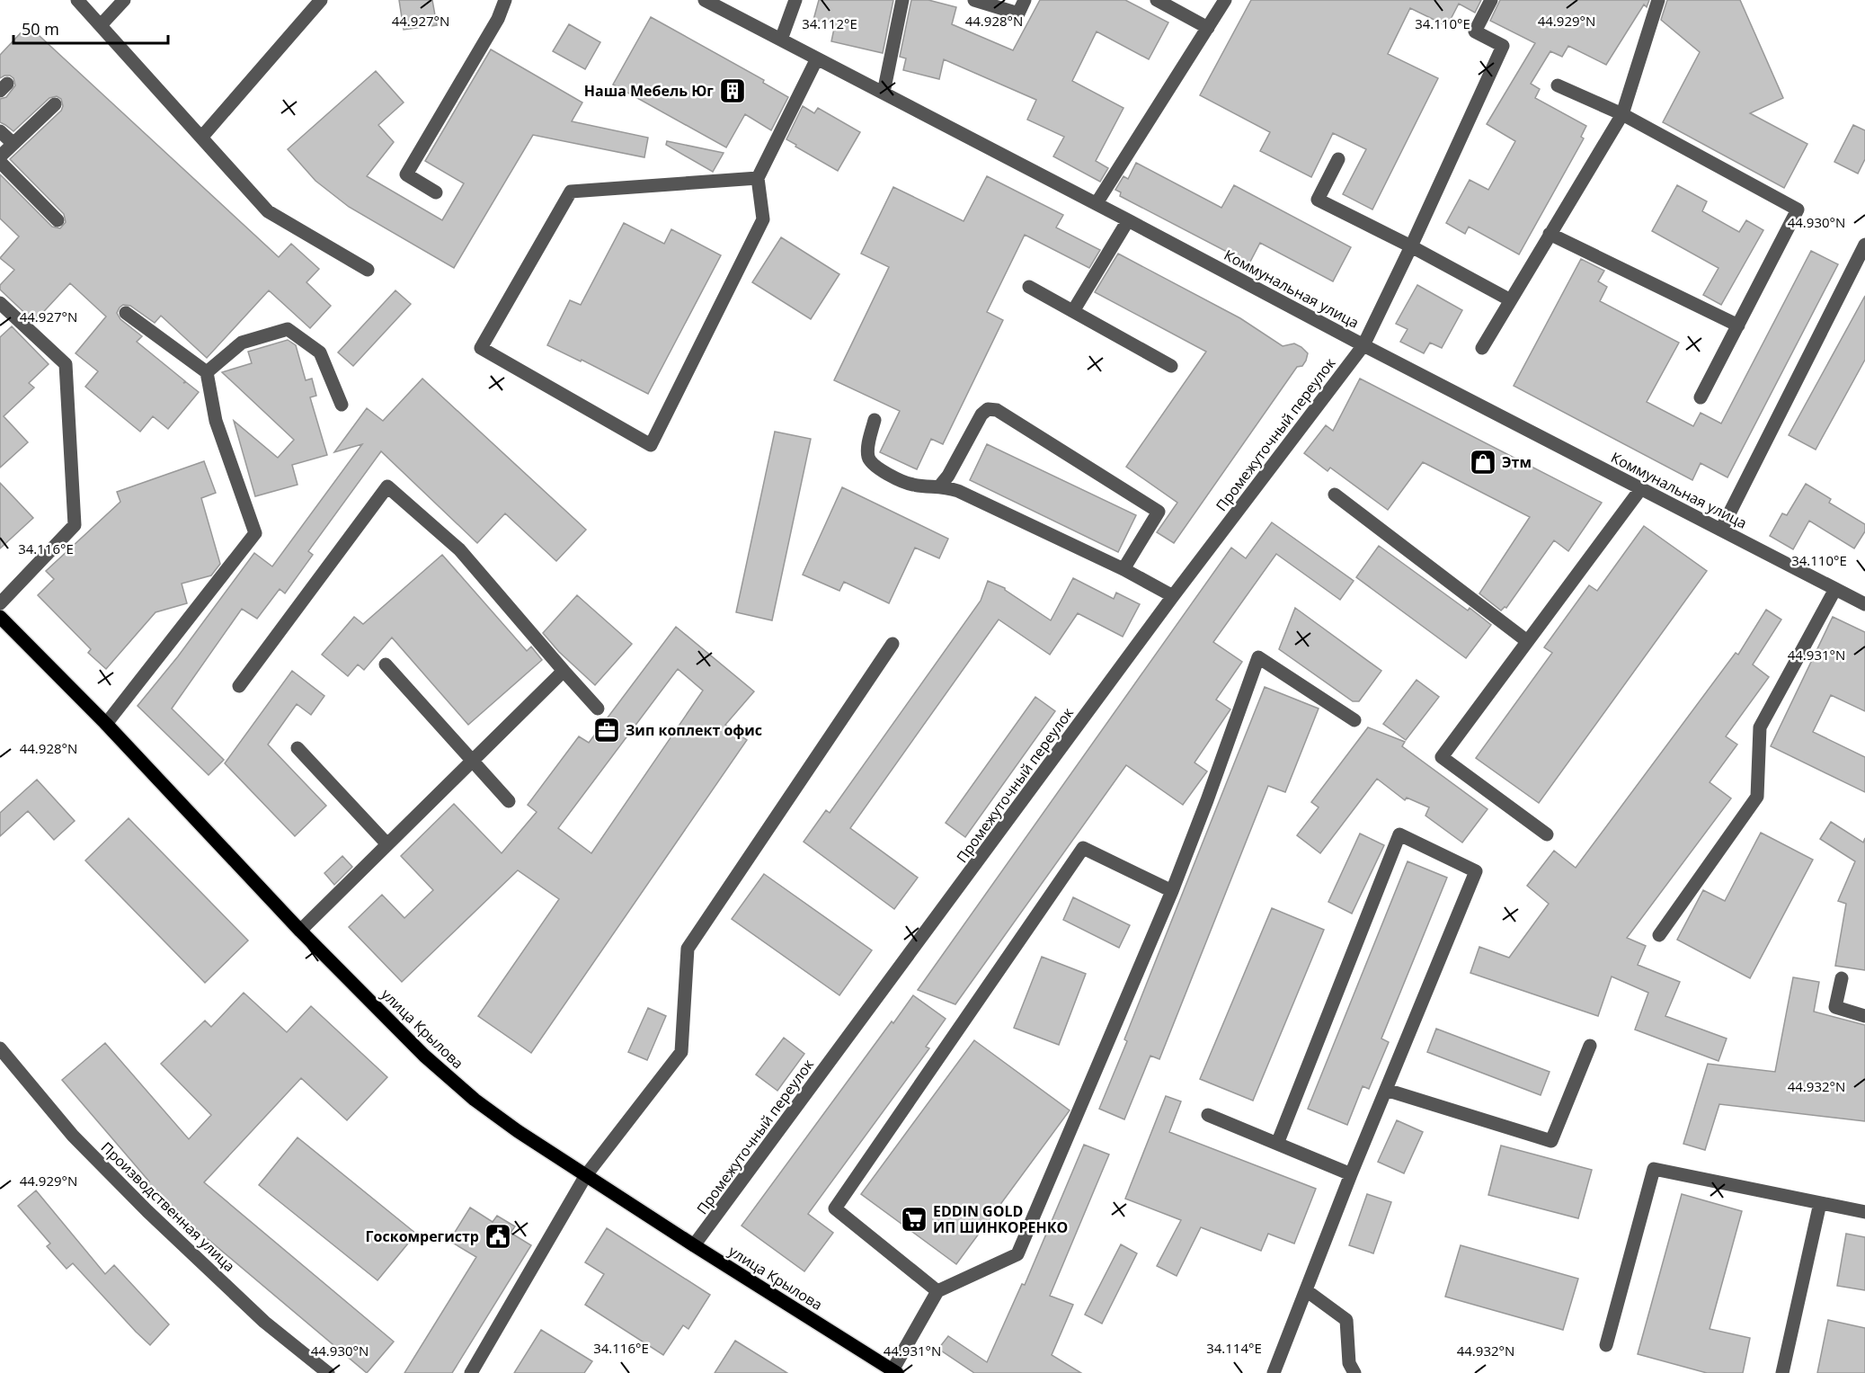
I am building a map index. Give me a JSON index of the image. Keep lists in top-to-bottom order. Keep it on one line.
{"streets":{"main road":["улица Крылова"],"street":["Коммунальная улица","Промежуточный переулок","Производственная улица"]},"crossings":[["Коммунальная улица","Промежуточный переулок"],["Промежуточный переулок","улица Крылова"]],"places":{"building":["Наша Мебель Юг"],"shop":["Этм"],"office":["Зип коплект офис"],"supermarket":["EDDIN GOLD ИП ШИНКОРЕНКО"],"public building":["Госкомрегистр"]},"scale_bar":"50 m","coordinates":["44.927°N","44.928°N","44.929°N","34.110°E","34.112°E","44.930°N","34.116°E","44.931°N","44.932°N","34.114°E"]}
